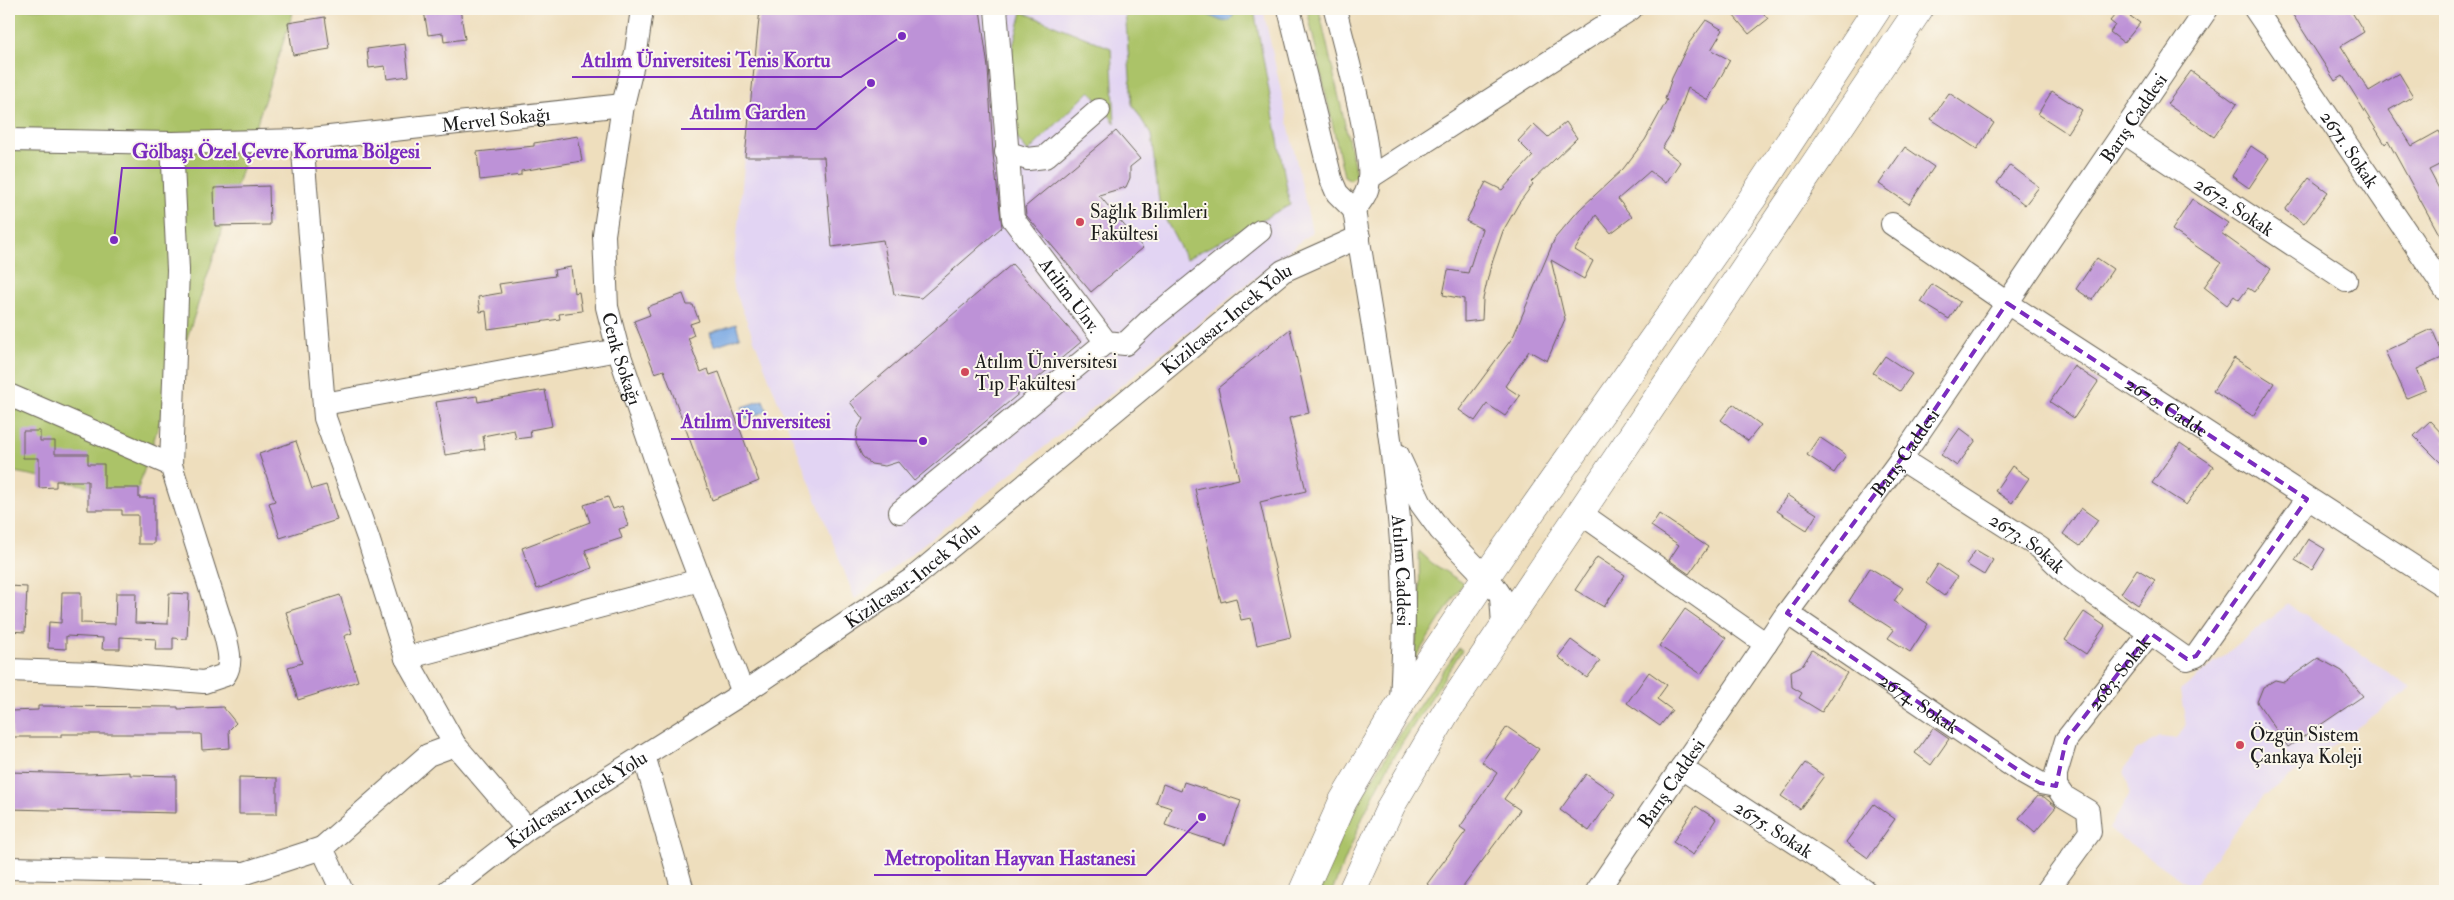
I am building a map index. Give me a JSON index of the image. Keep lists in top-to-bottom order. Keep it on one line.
{"streets":{"street":["Barış Caddesi","Mervel Sokağı","2671. Sokak","2672. Sokak","Atilim Unv.","Kizilcasar-Incek Yolu","Cenk Sokağı","2670. Cadde","2673. Sokak","Atılım Caddesi","2683. Sokak","2674. Sokak","2675. Sokak"]},"crossings":[["Barış Caddesi","2672. Sokak"],["Barış Caddesi","2670. Cadde"],["Barış Caddesi","2673. Sokak"],["Barış Caddesi","2674. Sokak"],["Barış Caddesi","2675. Sokak"],["Mervel Sokağı","Cenk Sokağı"],["Kizilcasar-Incek Yolu","Cenk Sokağı"],["Kizilcasar-Incek Yolu","Atılım Caddesi"],["2670. Cadde","2683. Sokak"],["2673. Sokak","2683. Sokak"],["2683. Sokak","2674. Sokak"]],"places":["Atılım Üniversitesi Tenis Kortu","Atılım Garden","Sağlık Bilimleri Fakültesi","Gölbaşı Özel Çevre Koruma Bölgesi","Atılım Üniversitesi Tıp Fakültesi","Atılım Üniversitesi","Özgün Sistem Çankaya Koleji","Metropolitan Hayvan Hastanesi"]}
